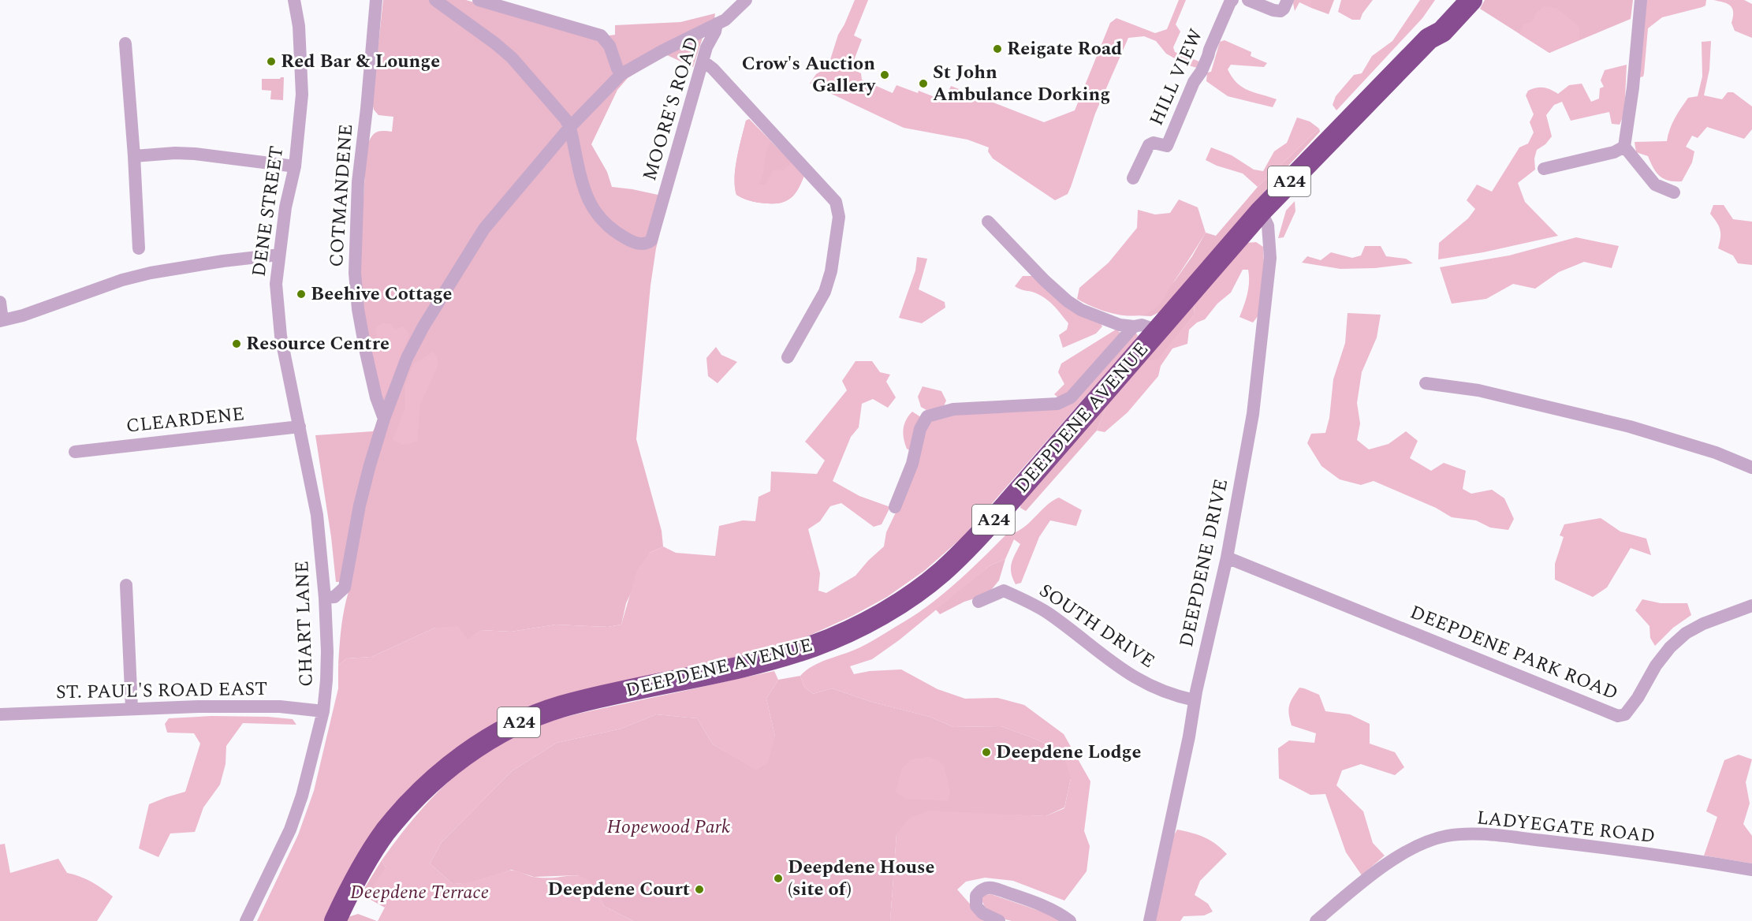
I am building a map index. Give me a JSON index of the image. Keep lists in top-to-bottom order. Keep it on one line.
{"streets":{"highway":["A24","DEEPDENE AVENUE"],"street":["HILL VIEW","MOORE'S ROAD","COTMANDENE","DENE STREET","CLEARDENE","DEEPDENE DRIVE","CHART LANE","SOUTH DRIVE","DEEPDENE PARK ROAD","ST. PAUL'S ROAD EAST","LADYEGATE ROAD"]},"crossings":[["A24","DEEPDENE AVENUE"],["DENE STREET","CLEARDENE"],["DENE STREET","CHART LANE"],["DEEPDENE AVENUE","DEEPDENE DRIVE"],["CLEARDENE","CHART LANE"],["DEEPDENE DRIVE","SOUTH DRIVE"],["DEEPDENE DRIVE","DEEPDENE PARK ROAD"],["CHART LANE","ST. PAUL'S ROAD EAST"]],"parks":["Hopewood Park","Deepdene Terrace"],"places":["Reigate Road","Red Bar & Lounge","Crow's Auction Gallery","St John Ambulance Dorking","Beehive Cottage","Resource Centre","Deepdene Lodge","Deepdene House (site of)","Deepdene Court"]}
